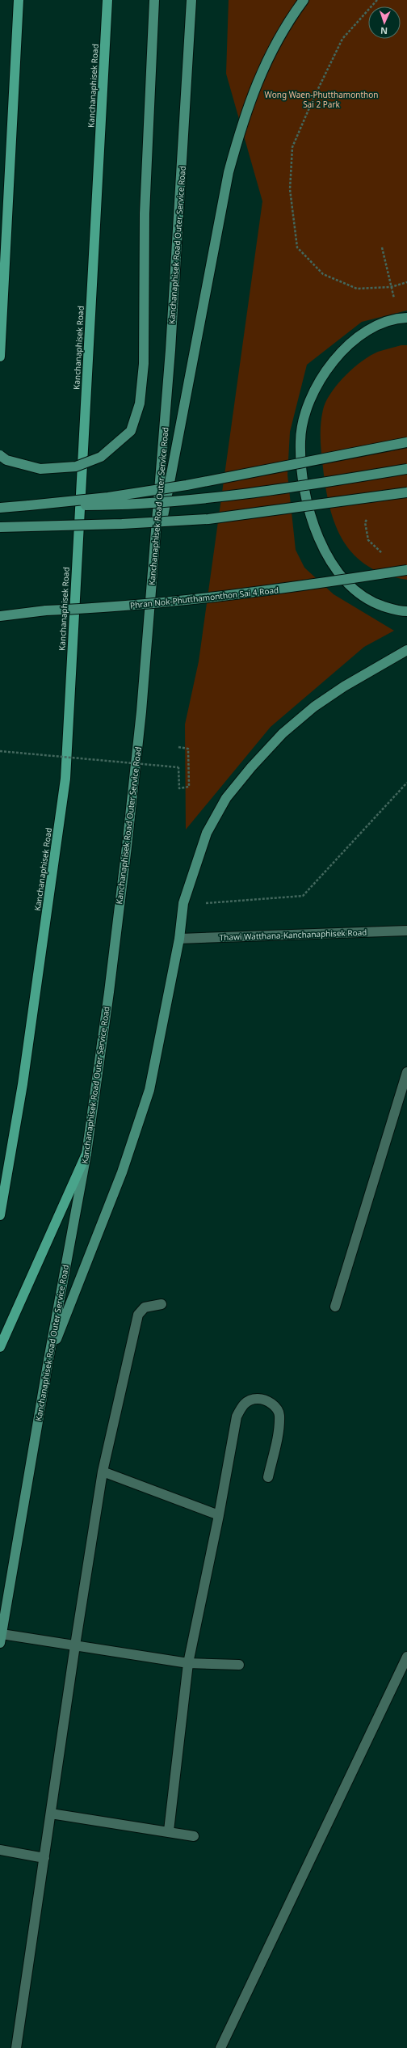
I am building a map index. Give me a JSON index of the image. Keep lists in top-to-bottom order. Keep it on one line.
{"streets":{"highway":["Kanchanaphisek Road"],"main road":["Kanchanaphisek Road Outer Service Road","Phran Nok-Phutthamonthon Sai 4 Road"],"street":["Thawi Watthana-Kanchanaphisek Road"]},"parks":["Wong Waen-Phutthamonthon Sai 2 Park"],"north":"bottom"}
